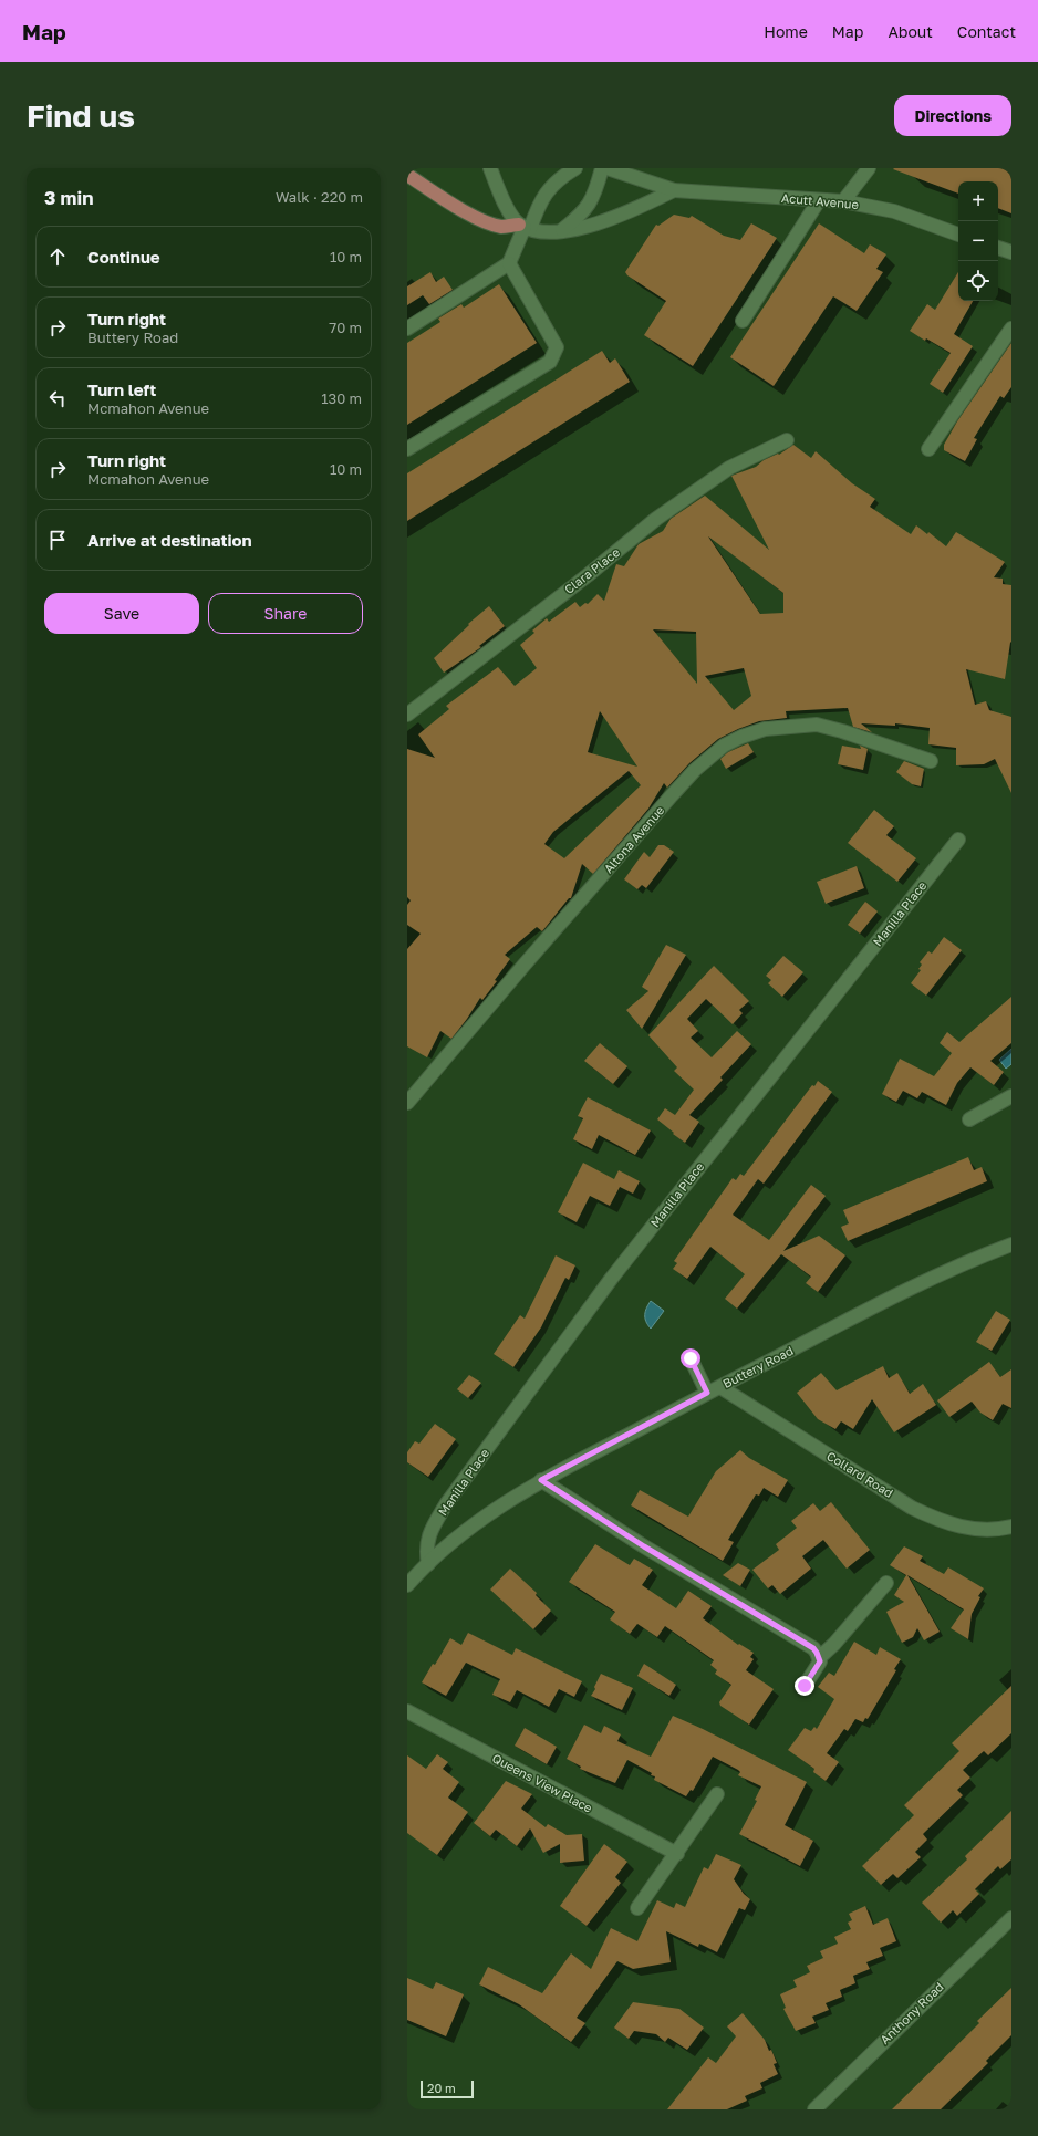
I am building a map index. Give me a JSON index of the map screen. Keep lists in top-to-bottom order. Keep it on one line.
{"streets":{"street":["Acutt Avenue","Clara Place","Altona Avenue","Manilla Place","Buttery Road","Collard Road","Queens View Place","Anthony Road"]},"crossings":[["Manilla Place","Buttery Road"],["Buttery Road","Collard Road"]],"scale_bar":"20 m","page":{"header":"Map","nav":["Home","Map","About","Contact"],"buttons":["Directions",["Save","Share"]],"title":"Find us","heading":["3 min","Walk · 220 m"],"map_buttons":["+","−"],"list":[["Continue","10 m"],["Turn right","Buttery Road","70 m"],["Turn left","Mcmahon Avenue","130 m"],["Turn right","Mcmahon Avenue","10 m"],"Arrive at destination"],"scale":"20 m"}}
